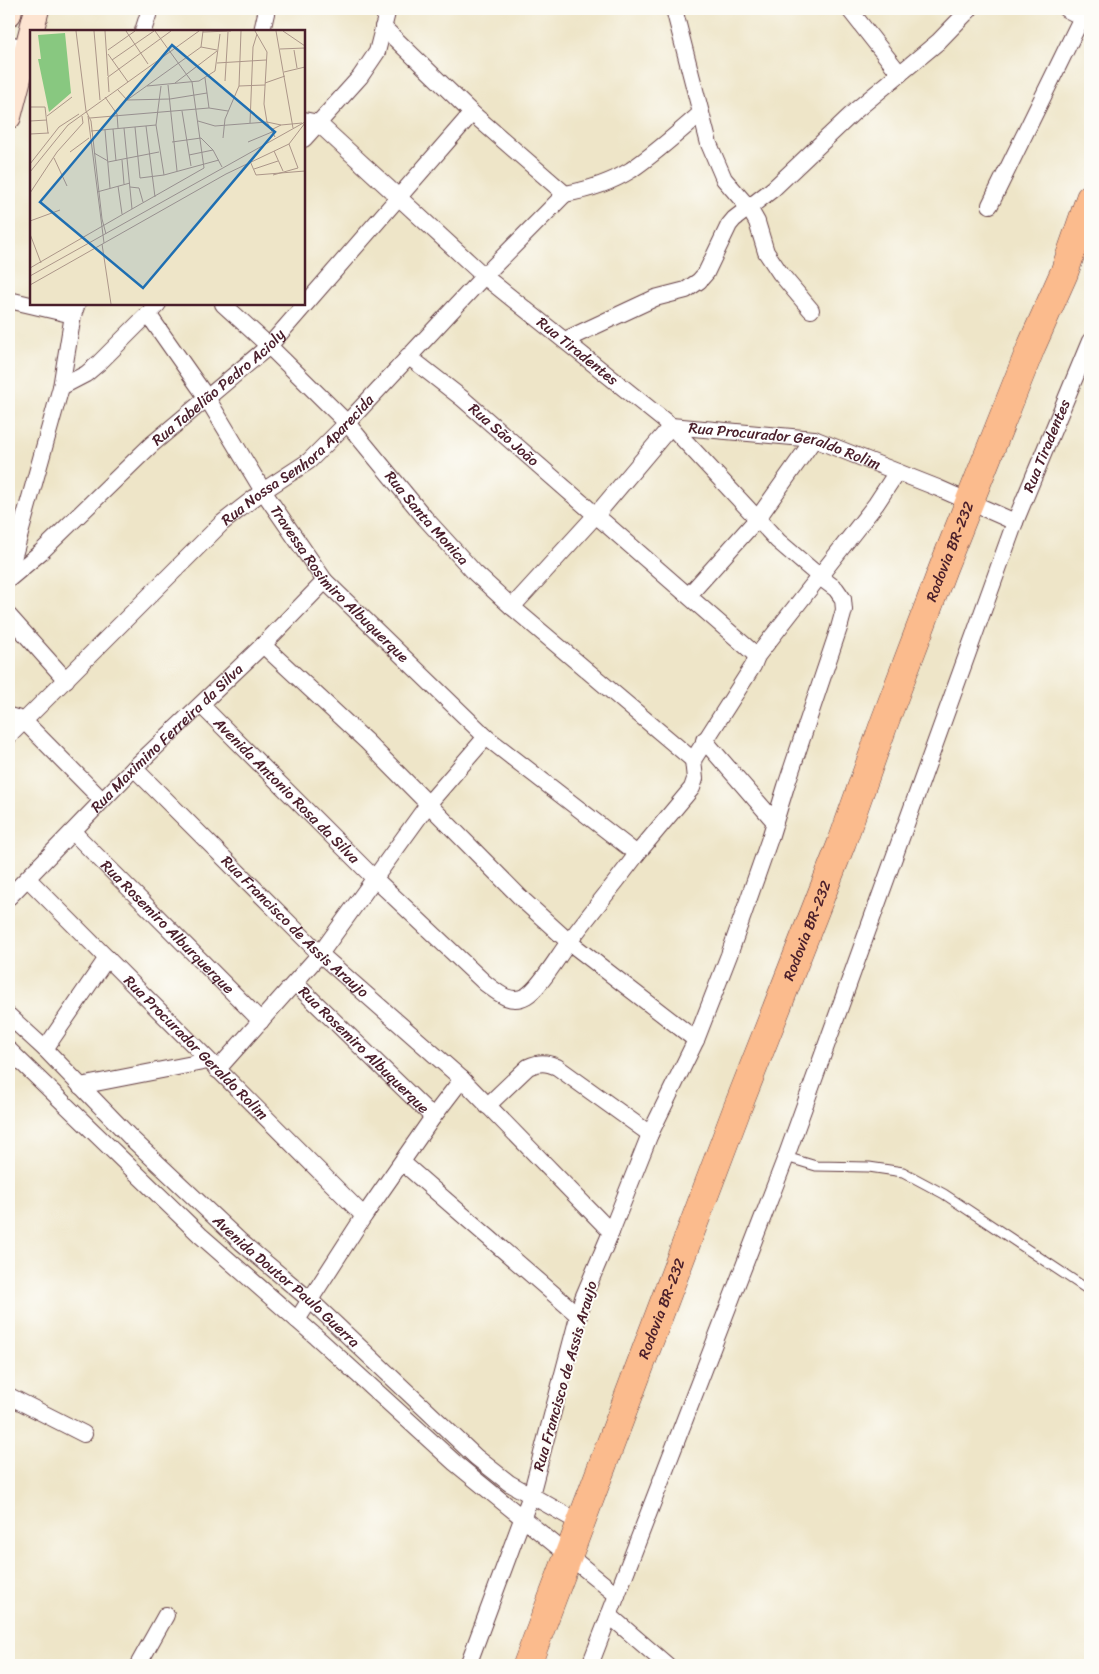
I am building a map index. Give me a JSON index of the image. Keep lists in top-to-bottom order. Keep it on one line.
{"streets":{"highway":["Rodovia BR-232"],"street":["Rua Tiradentes","Rua Tabelião Pedro Acioly","Rua São João","Rua Procurador Geraldo Rolim","Rua Nossa Senhora Aparecida","Rua Santa Monica","Travessa Rosimiro Albuquerque","Rua Maximino Ferreira da Silva","Avenida Antonio Rosa da Silva","Rua Rosemiro Alburquerque","Rua Francisco de Assis Araujo","Rua Rosemiro Albuquerque","Avenida Doutor Paulo Guerra"]},"crossings":[["Rua Tiradentes","Rua Procurador Geraldo Rolim"],["Rua Tiradentes","Rua Nossa Senhora Aparecida"],["Rua Tiradentes","Avenida Doutor Paulo Guerra"],["Rua Tabelião Pedro Acioly","Rua Santa Monica"],["Rua Tabelião Pedro Acioly","Travessa Rosimiro Albuquerque"],["Rua São João","Rua Nossa Senhora Aparecida"],["Rua Procurador Geraldo Rolim","Rodovia BR-232"],["Rua Procurador Geraldo Rolim","Rua Maximino Ferreira da Silva"],["Rua Nossa Senhora Aparecida","Rua Santa Monica"],["Rua Nossa Senhora Aparecida","Travessa Rosimiro Albuquerque"],["Rua Santa Monica","Avenida Antonio Rosa da Silva"],["Rodovia BR-232","Avenida Doutor Paulo Guerra"],["Travessa Rosimiro Albuquerque","Rua Maximino Ferreira da Silva"],["Travessa Rosimiro Albuquerque","Avenida Antonio Rosa da Silva"],["Rua Maximino Ferreira da Silva","Avenida Antonio Rosa da Silva"],["Rua Maximino Ferreira da Silva","Rua Rosemiro Alburquerque"],["Rua Maximino Ferreira da Silva","Rua Francisco de Assis Araujo"],["Rua Francisco de Assis Araujo","Avenida Doutor Paulo Guerra"]]}
